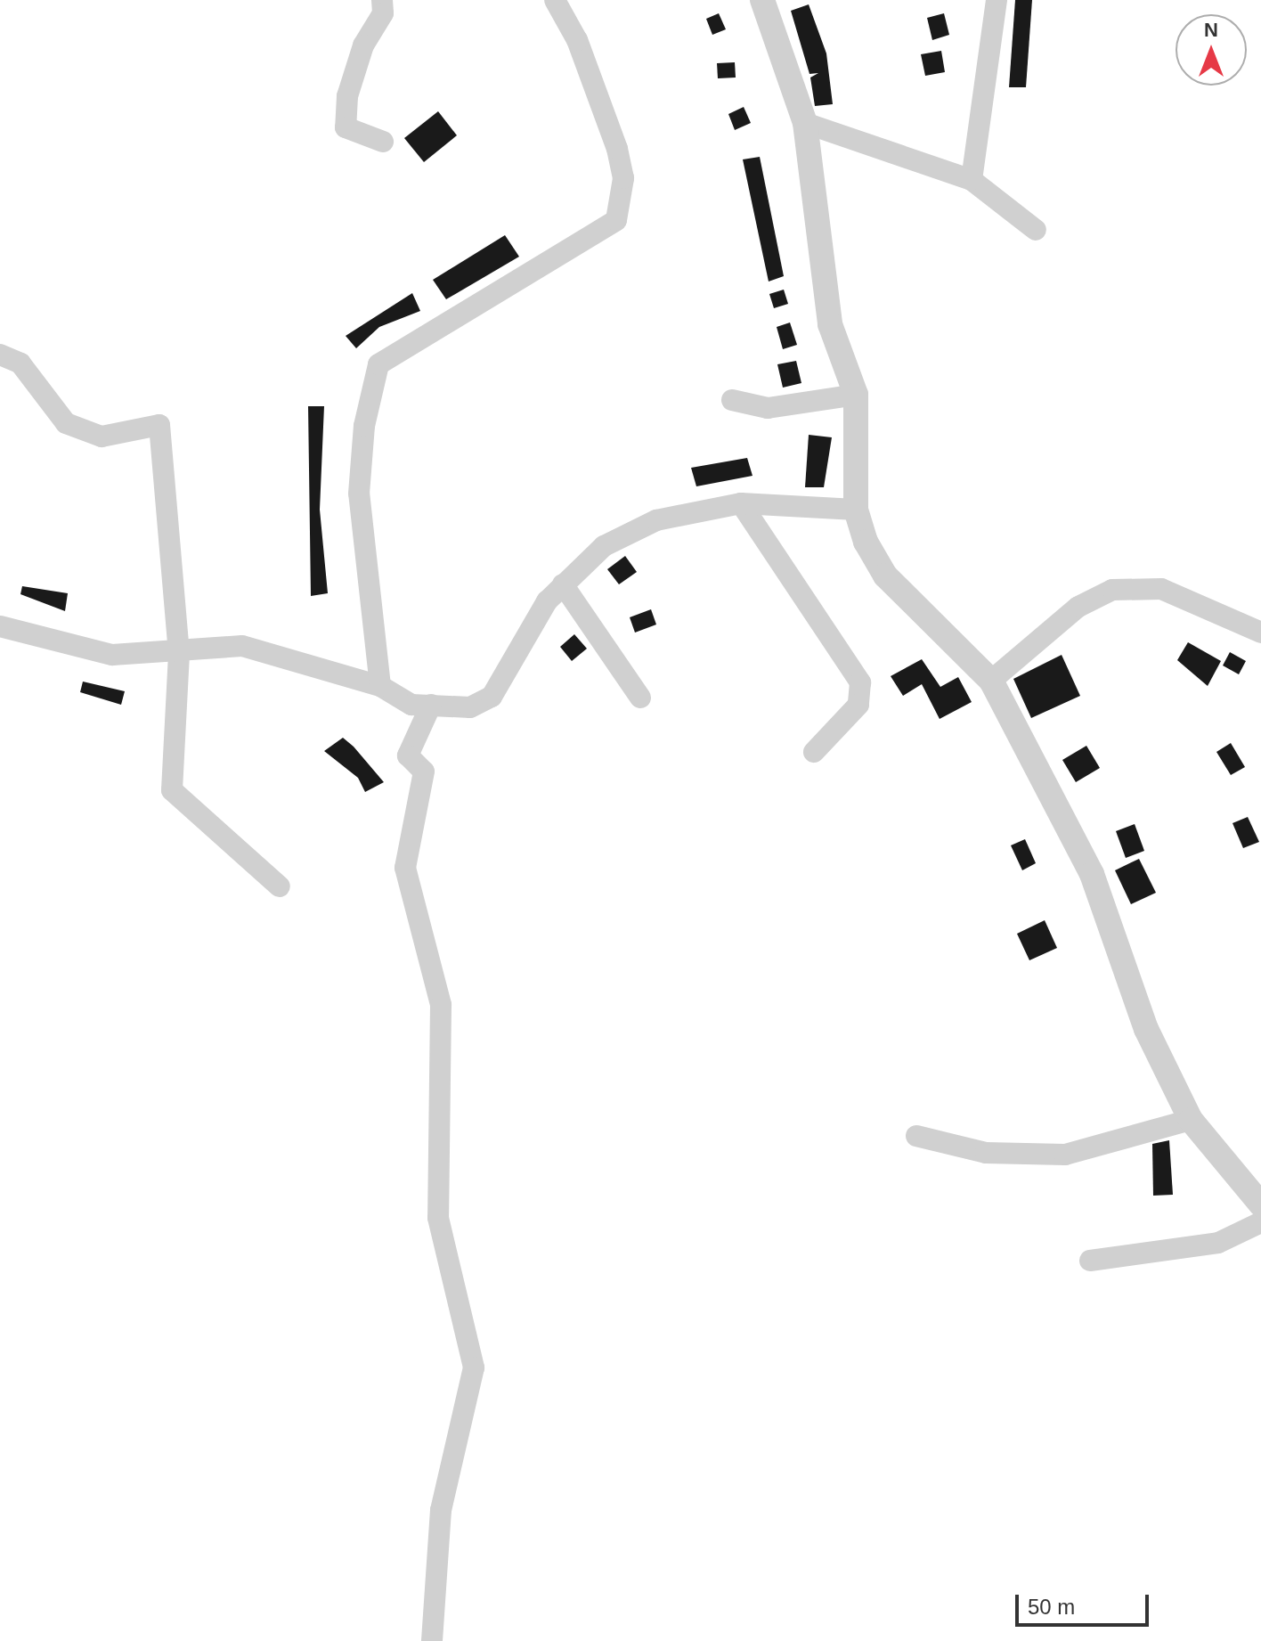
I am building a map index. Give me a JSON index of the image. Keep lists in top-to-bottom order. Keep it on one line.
{"scale_bar":"50 m","north":"top"}
